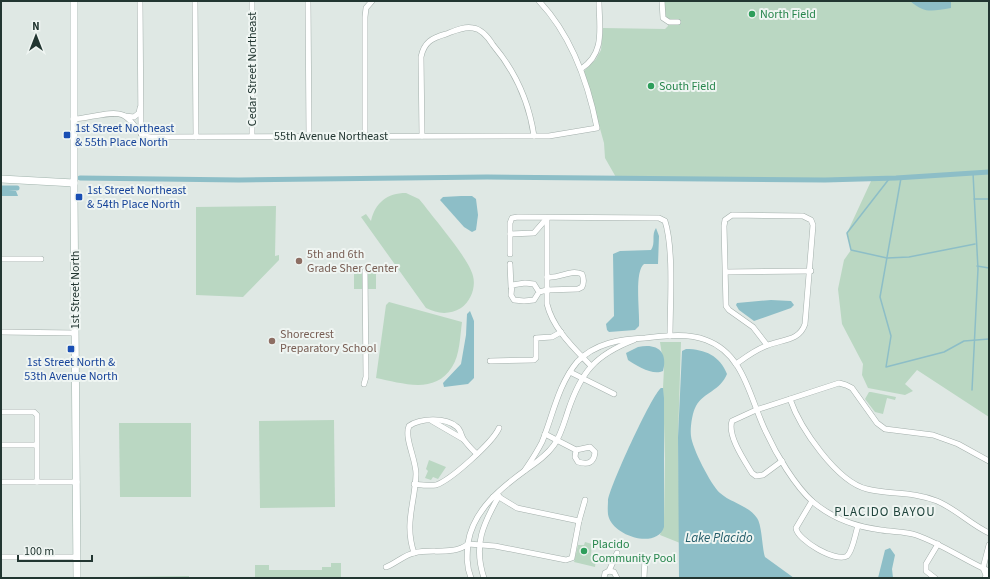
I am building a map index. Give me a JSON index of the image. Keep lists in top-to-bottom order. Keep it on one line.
{"streets":{"street":["Cedar Street Northeast","55th Avenue Northeast","1st Street North"]},"crossings":[["Cedar Street Northeast","55th Avenue Northeast"]],"districts":["PLACIDO BAYOU"],"water":["Lake Placido"],"places":{"other":["North Field","South Field","5th and 6th Grade Sher Center","Shorecrest Preparatory School","Placido Community Pool"],"transit":["1st Street Northeast & 55th Place North","1st Street Northeast & 54th Place North","1st Street North & 53th Avenue North"]},"scale_bar":"100 m","north":"top"}
